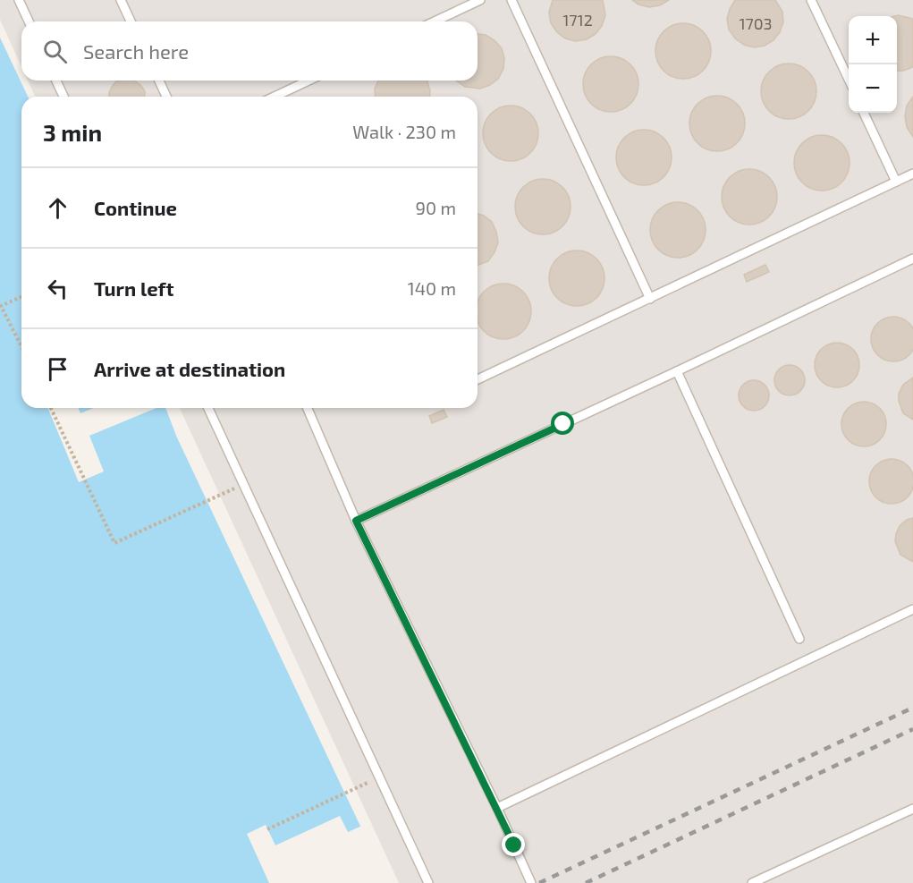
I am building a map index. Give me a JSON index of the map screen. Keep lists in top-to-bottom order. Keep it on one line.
{"house_numbers":["1712","1703"],"page":{"map_buttons":["+","−"],"search":"Search here","heading":["3 min","Walk · 230 m"],"list":[["Continue","90 m"],["Turn left","140 m"],"Arrive at destination"]}}
